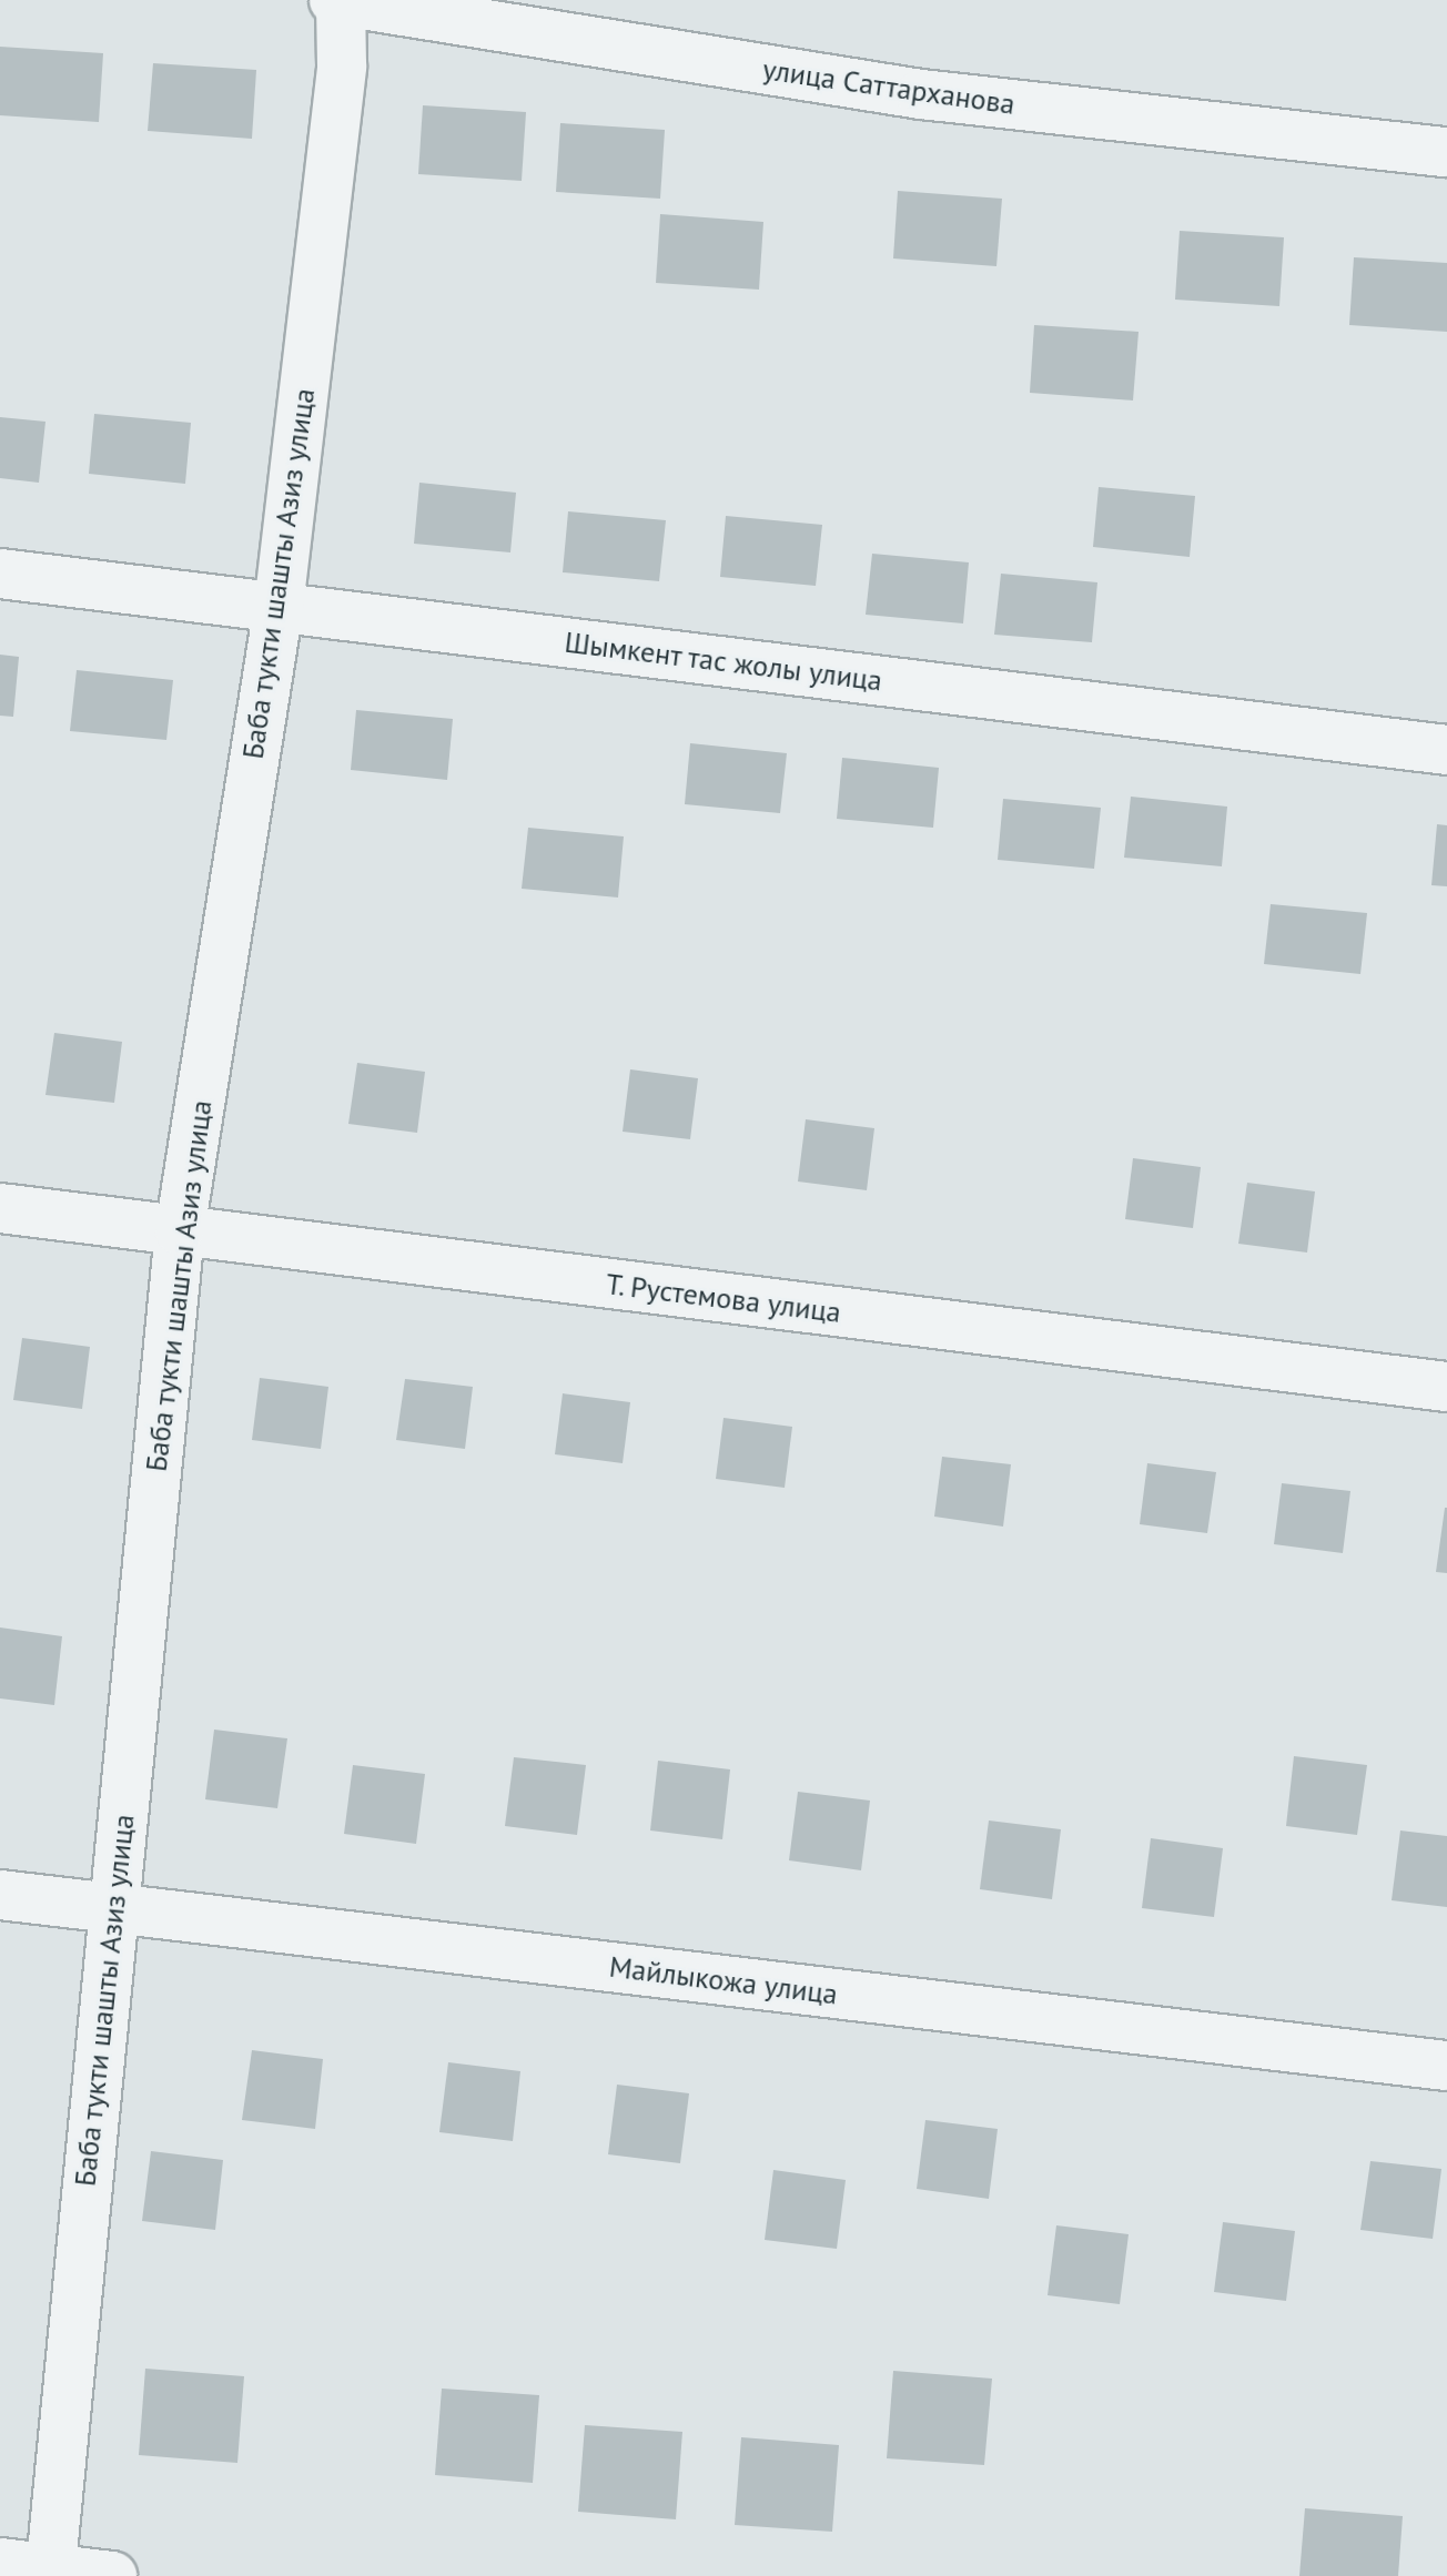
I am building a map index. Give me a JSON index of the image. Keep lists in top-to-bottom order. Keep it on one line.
{"streets":{"street":["улица Саттарханова","Баба тукти шашты Азиз улица","Шымкент тас жолы улица","Т. Рустемова улица","Майлыкожа улица"]},"crossings":[["улица Саттарханова","Баба тукти шашты Азиз улица"],["Баба тукти шашты Азиз улица","Шымкент тас жолы улица"],["Баба тукти шашты Азиз улица","Т. Рустемова улица"],["Баба тукти шашты Азиз улица","Майлыкожа улица"]]}
